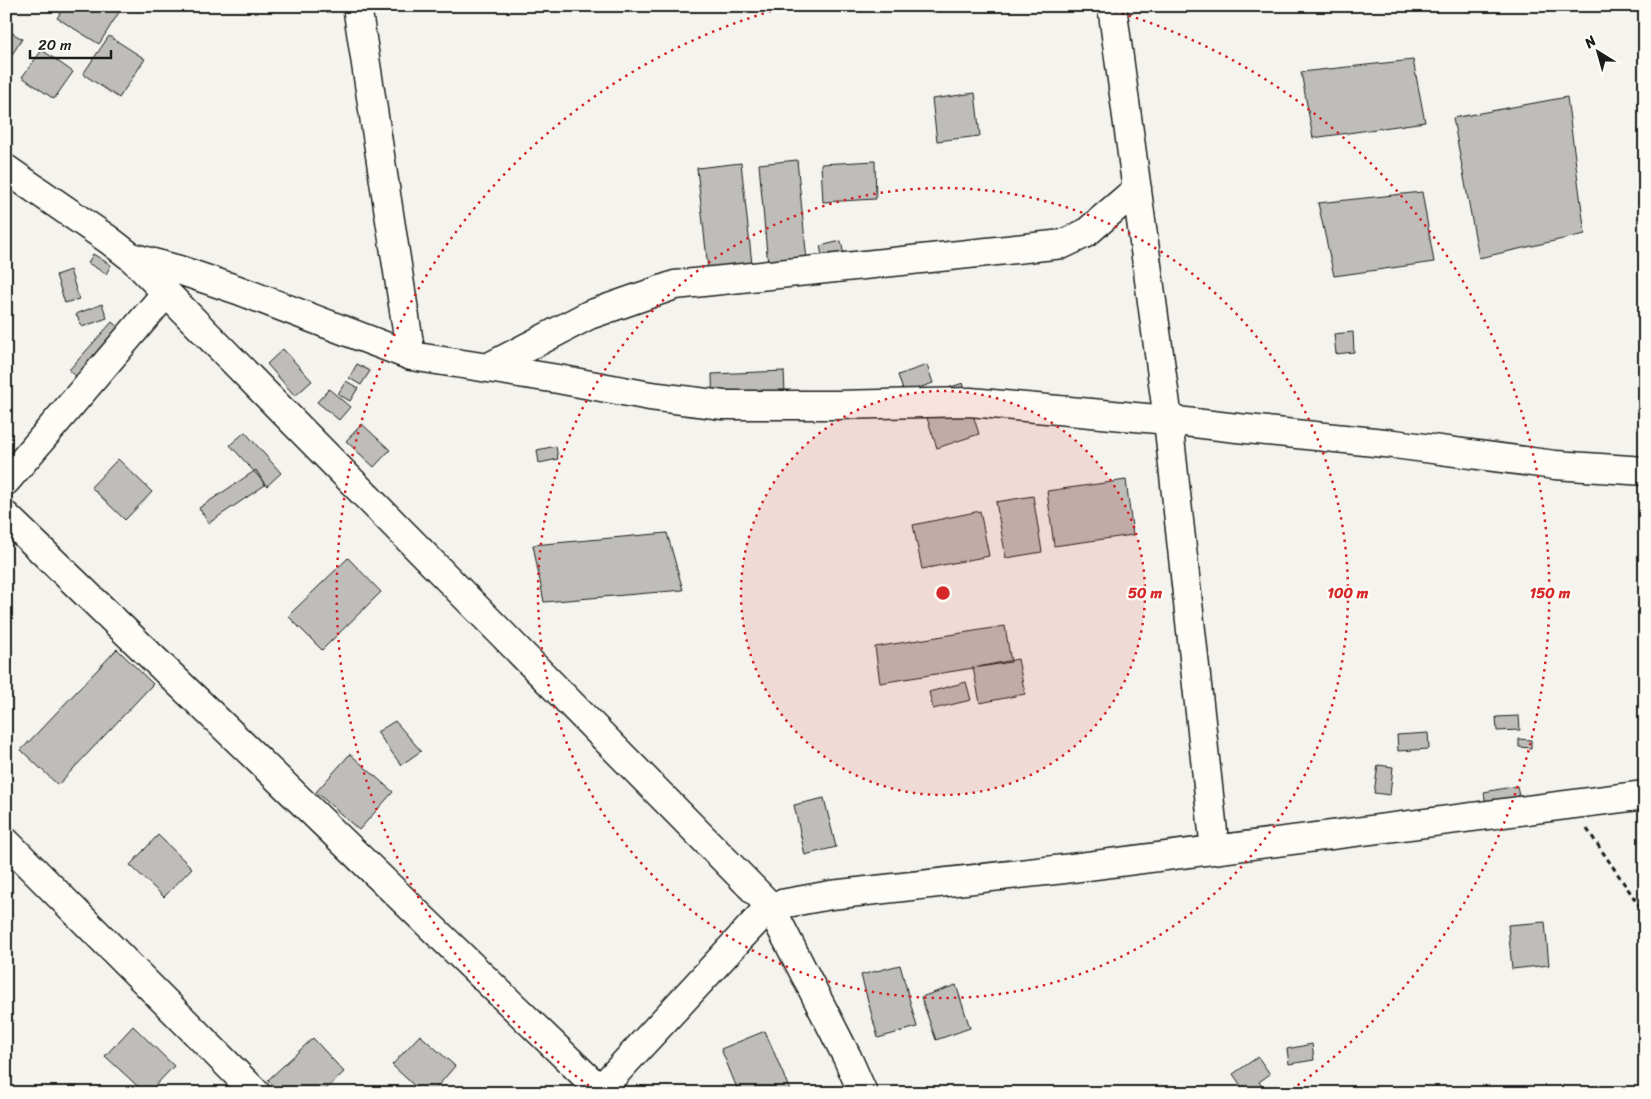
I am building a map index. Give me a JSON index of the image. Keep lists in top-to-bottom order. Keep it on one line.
{"scale_bar":"20 m","north":"top left","rings":["50 m","100 m","150 m"]}
